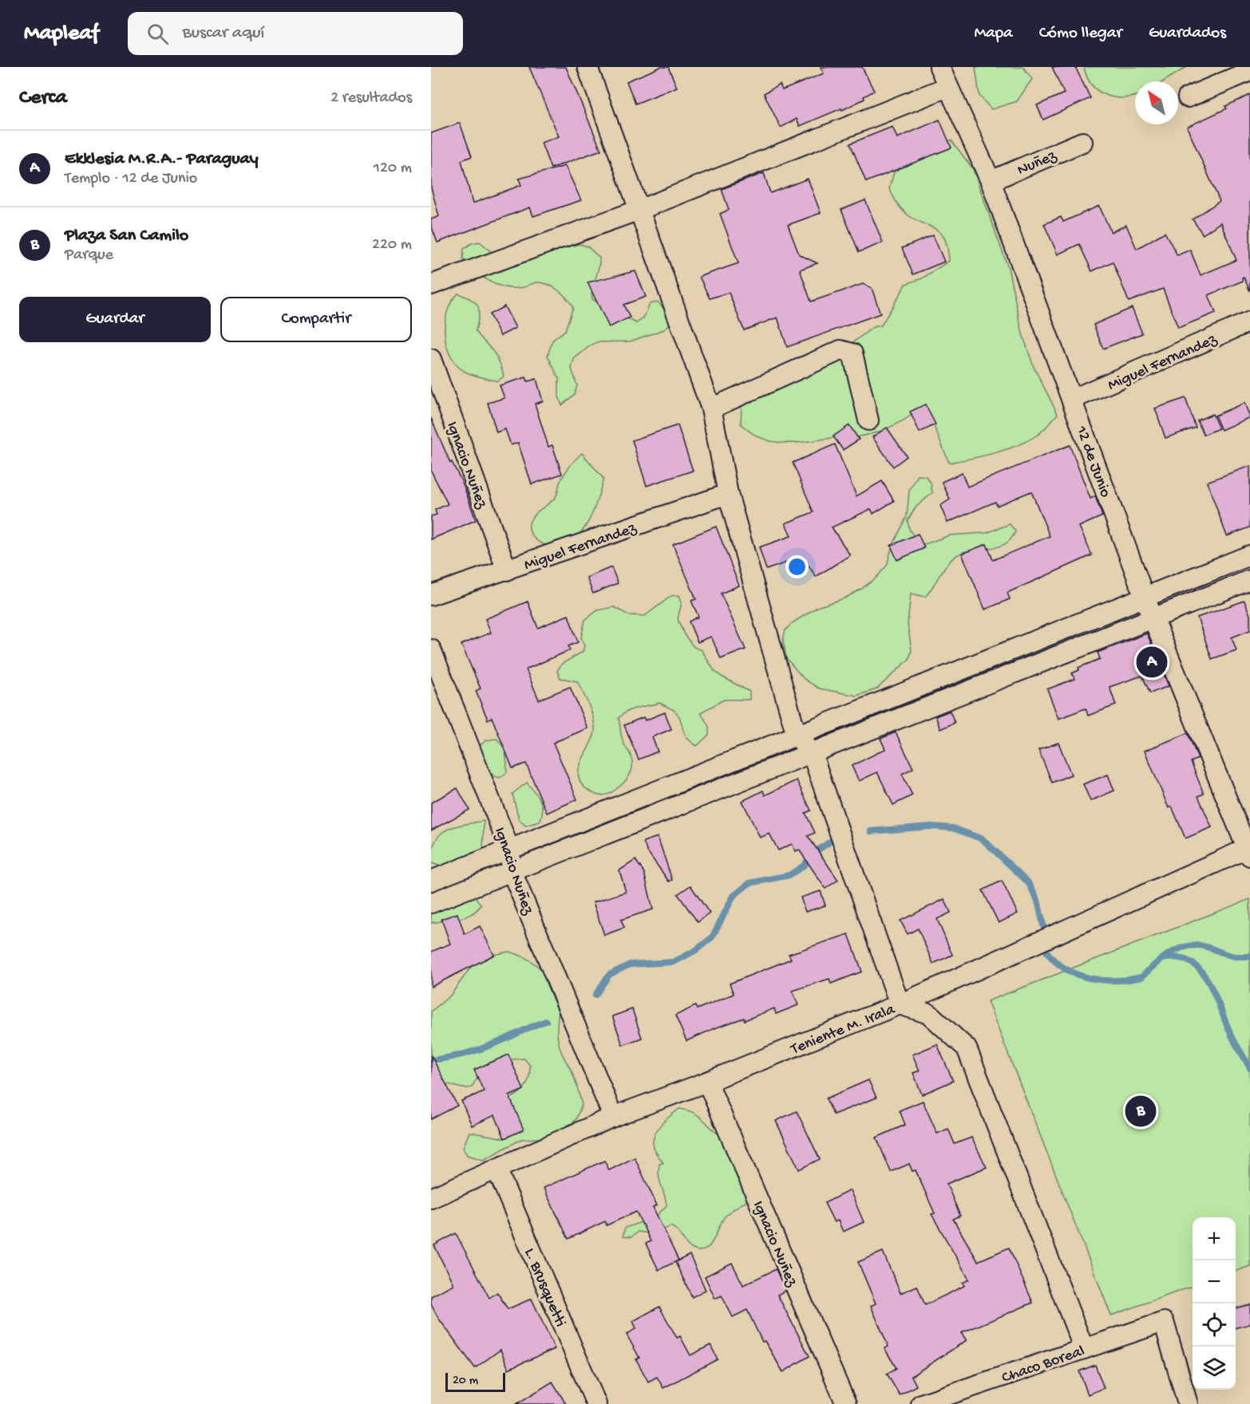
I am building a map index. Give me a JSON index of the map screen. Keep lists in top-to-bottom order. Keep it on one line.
{"streets":{"street":["Nuñez","Miguel Fernandez","12 de Junio","Ignacio Nuñez","Teniente M. Irala","L. Brusquetti","Chaco Boreal"]},"crossings":[["Nuñez","12 de Junio"],["Miguel Fernandez","12 de Junio"],["Miguel Fernandez","Ignacio Nuñez"],["12 de Junio","Teniente M. Irala"],["Ignacio Nuñez","Teniente M. Irala"],["Teniente M. Irala","L. Brusquetti"]],"scale_bar":"20 m","north":"top left","page":{"header":"Mapleaf","search":"Buscar aquí","nav":["Mapa","Cómo llegar","Guardados"],"heading":["Cerca","2 resultados"],"list":[{"mark":"A","name":"Ekklesia M.R.A.- Paraguay","note":"Templo · 12 de Junio","value":"120 m"},{"mark":"B","name":"Plaza San Camilo","note":"Parque","value":"220 m"}],"buttons":["Guardar","Compartir"],"pins":["A","B"],"map_buttons":["+","−"],"scale":"20 m"}}
